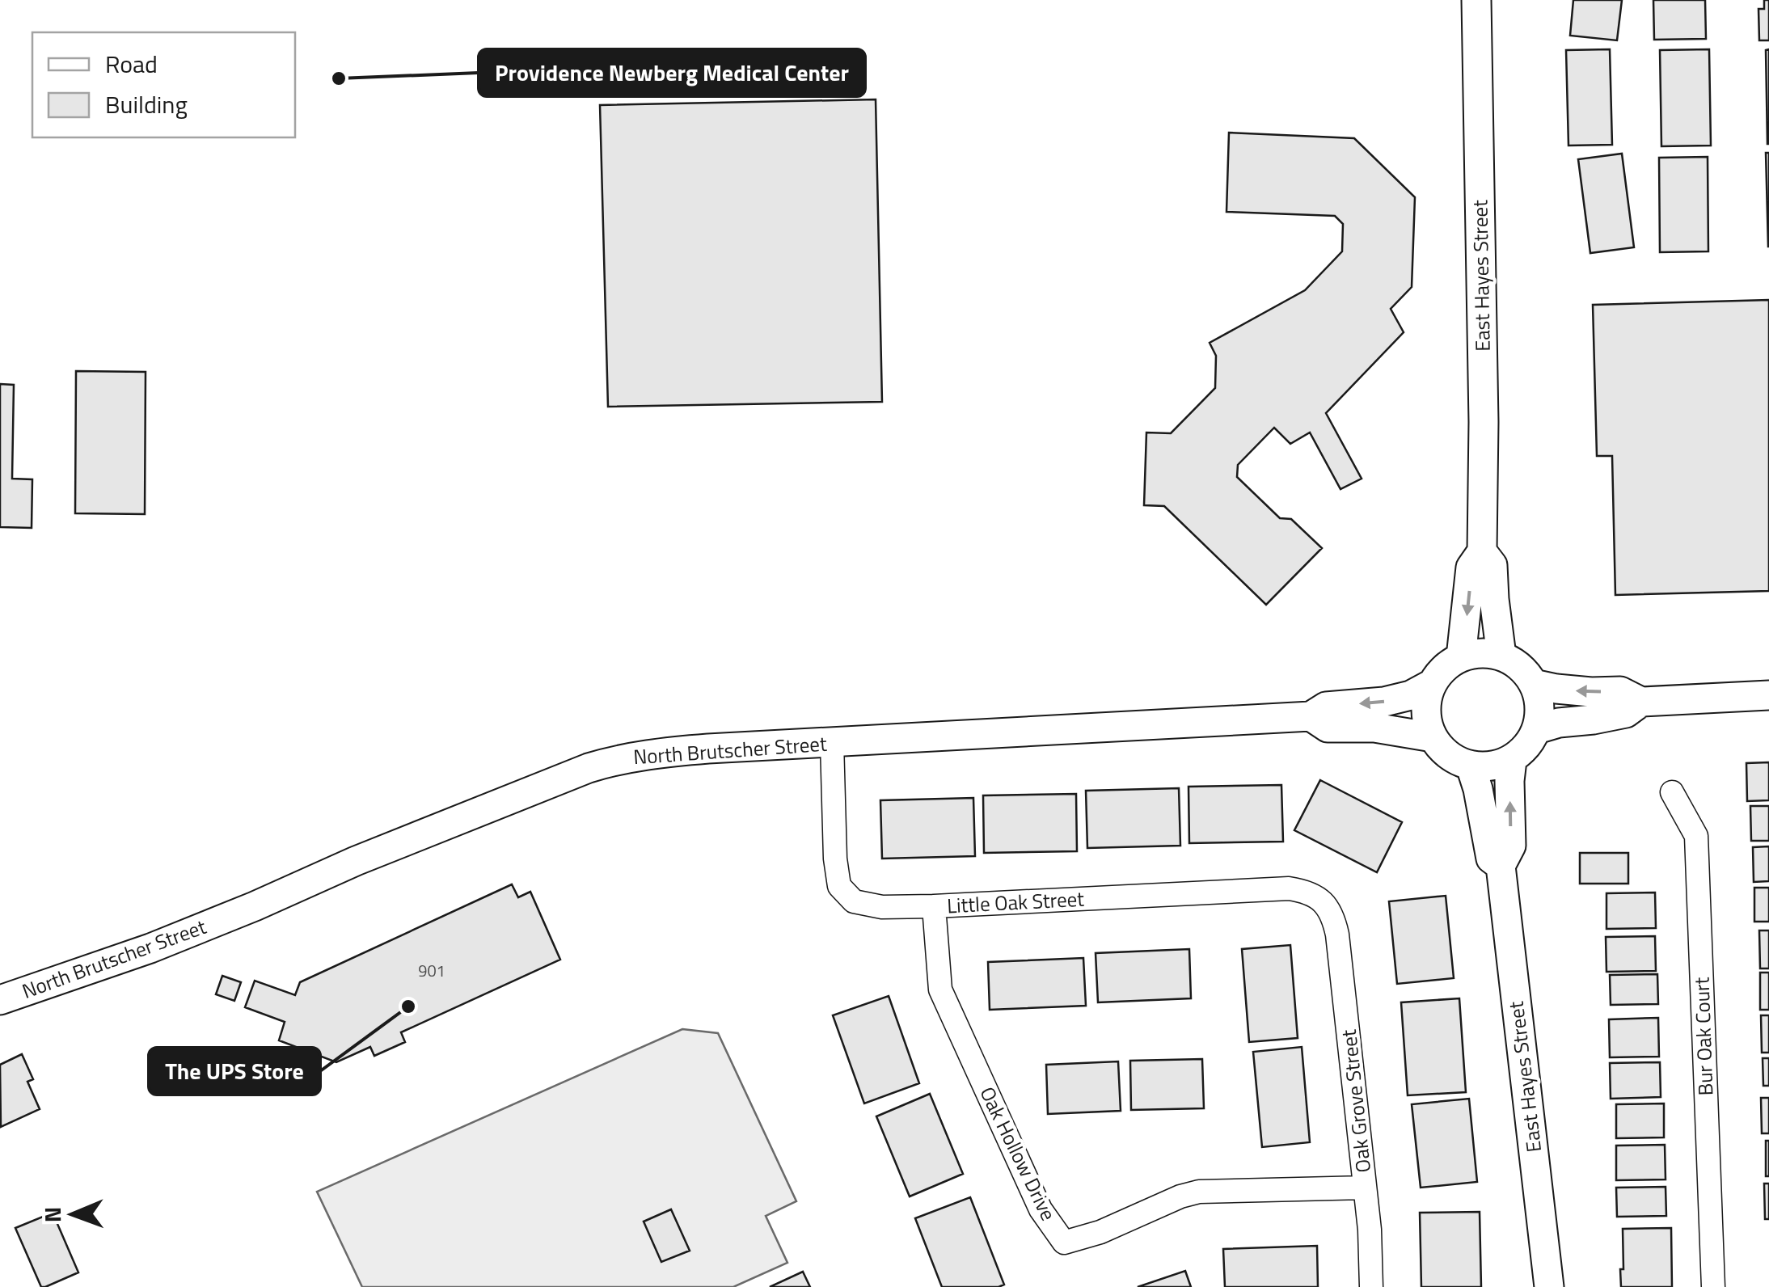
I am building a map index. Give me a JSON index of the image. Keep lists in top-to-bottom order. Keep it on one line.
{"streets":{"street":["East Hayes Street","North Brutscher Street","Little Oak Street","Bur Oak Court","Oak Grove Street","Oak Hollow Drive"]},"crossings":[["East Hayes Street","North Brutscher Street"],["North Brutscher Street","Little Oak Street"],["Little Oak Street","Oak Grove Street"],["Little Oak Street","Oak Hollow Drive"],["Oak Grove Street","Oak Hollow Drive"]],"places":["Providence Newberg Medical Center","The UPS Store"],"house_numbers":["901"],"legend":["Road","Building"],"north":"left"}
